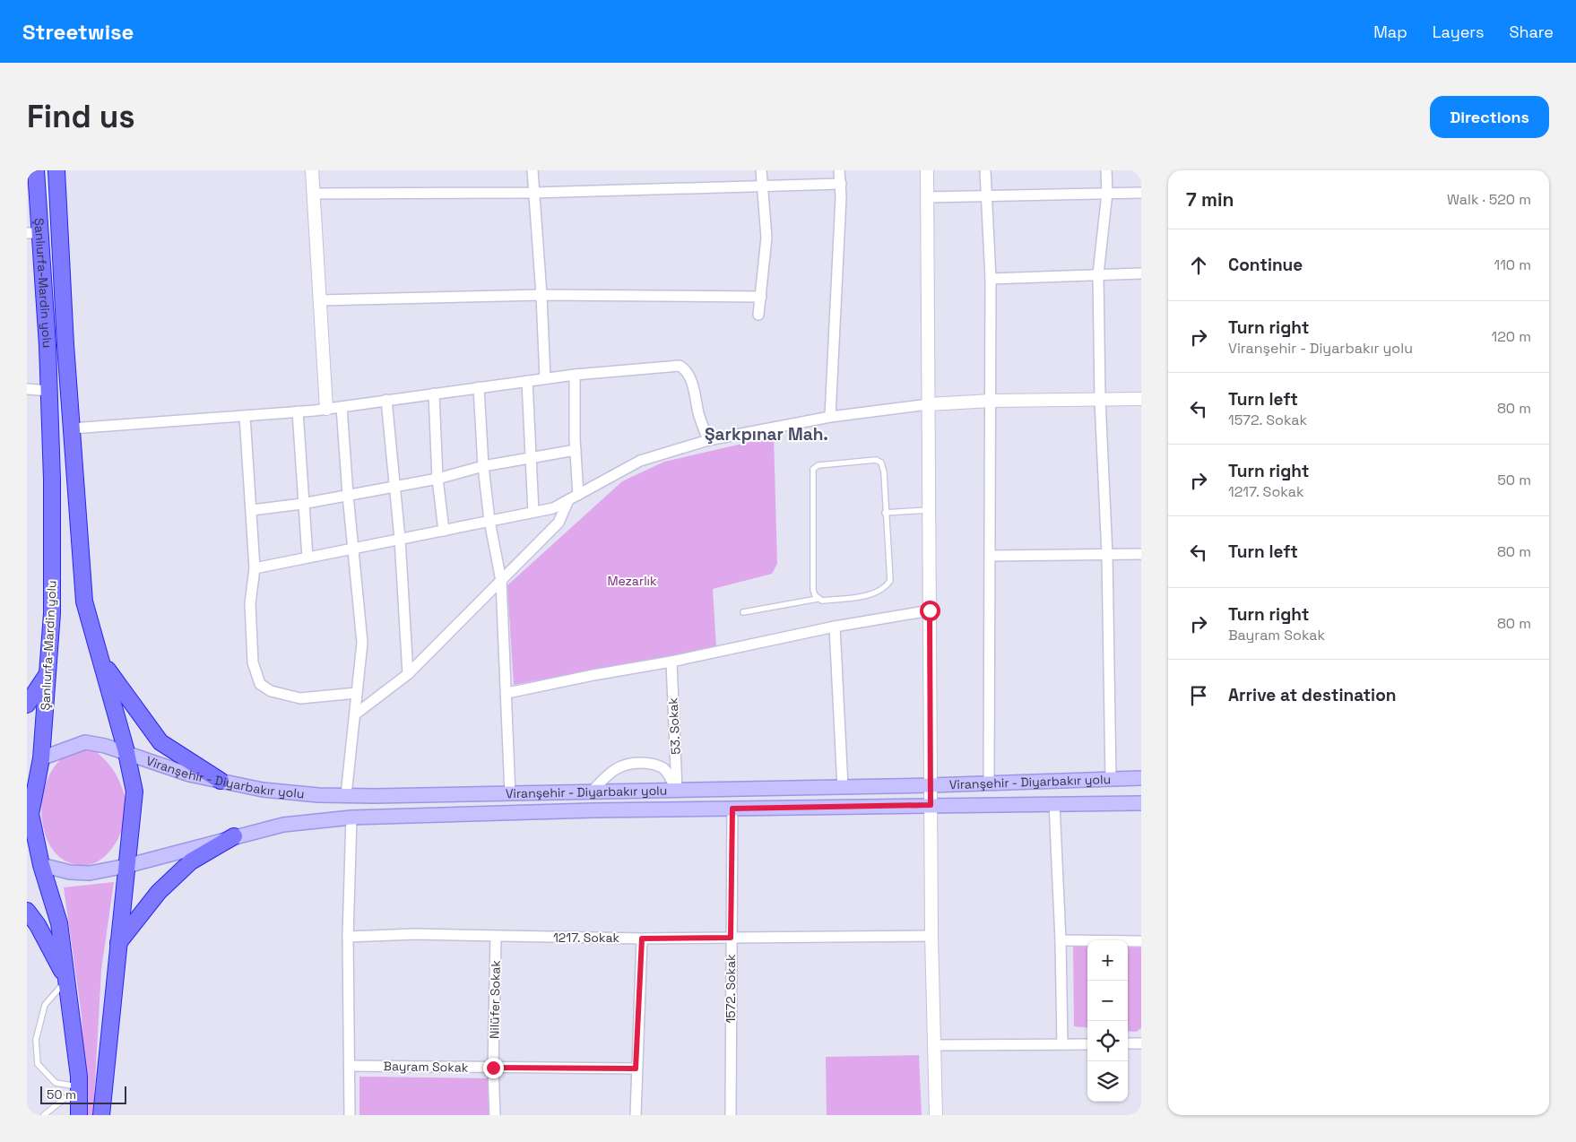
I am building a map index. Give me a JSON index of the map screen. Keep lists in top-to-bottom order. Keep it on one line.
{"streets":{"highway":["Şanlıurfa-Mardin yolu"],"main road":["Viranşehir - Diyarbakır yolu"],"street":["53. Sokak","1217. Sokak","1572. Sokak","Nilüfer Sokak","Bayram Sokak"]},"crossings":[["Şanlıurfa-Mardin yolu","Viranşehir - Diyarbakır yolu"],["53. Sokak","Viranşehir - Diyarbakır yolu"],["Viranşehir - Diyarbakır yolu","1572. Sokak"],["1217. Sokak","1572. Sokak"],["1217. Sokak","Nilüfer Sokak"],["Nilüfer Sokak","Bayram Sokak"]],"districts":["Şarkpınar Mah."],"parks":["Mezarlık"],"scale_bar":"50 m","page":{"header":"Streetwise","nav":["Map","Layers","Share"],"buttons":"Directions","title":"Find us","heading":["7 min","Walk · 520 m"],"list":[["Continue","110 m"],["Turn right","Viranşehir - Diyarbakır yolu","120 m"],["Turn left","1572. Sokak","80 m"],["Turn right","1217. Sokak","50 m"],["Turn left","80 m"],["Turn right","Bayram Sokak","80 m"],"Arrive at destination"],"map_buttons":["+","−"],"scale":"50 m"}}
